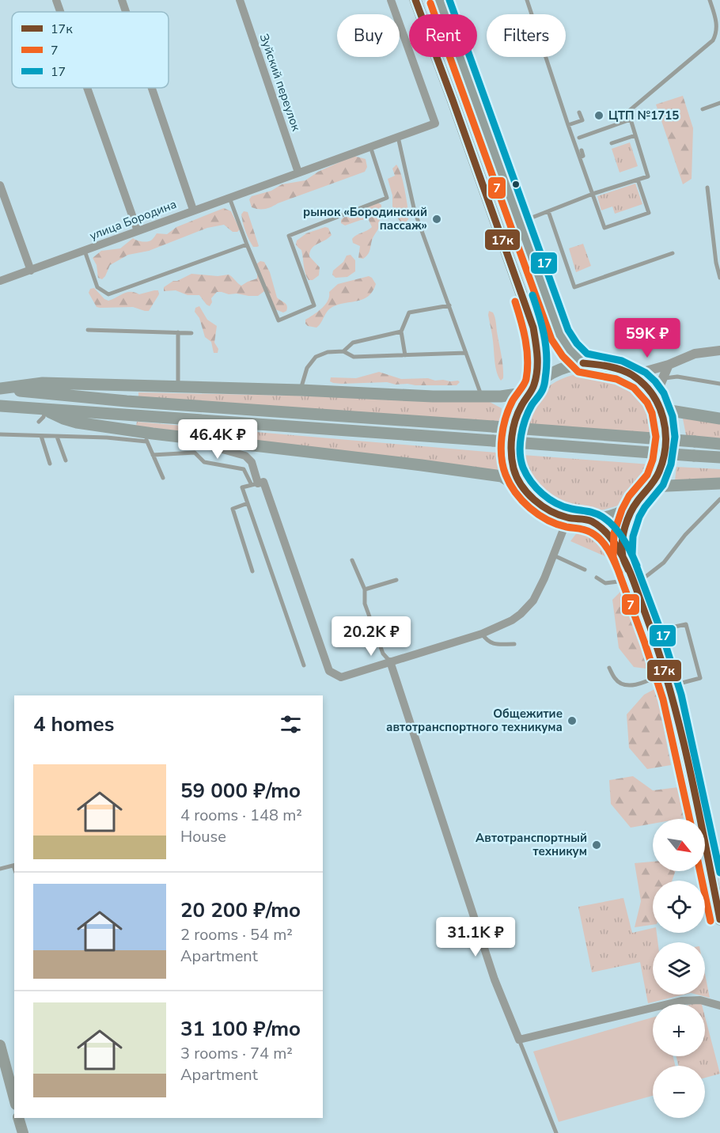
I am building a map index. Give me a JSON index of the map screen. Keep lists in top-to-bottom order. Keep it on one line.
{"streets":{"street":["Зуйский переулок","улица Бородина"]},"crossings":[["Зуйский переулок","улица Бородина"]],"places":["ЦТП №1715","рынок «Бородинский пассаж»","Общежитие автотранспортного техникума","Автотранспортный техникум"],"lines":["transit line 17к","transit line 17","transit line 7"],"legend":["17к","7","17"],"north":"bottom right","page":{"chip":["Buy","Rent","Filters"],"price":["59K ₽","46.4K ₽","20.2K ₽","31.1K ₽"],"heading":"4 homes","list":[{"name":"59 000 ₽/mo","note":"4 rooms · 148 m² · House"},{"name":"20 200 ₽/mo","note":"2 rooms · 54 m² · Apartment"},{"name":"31 100 ₽/mo","note":"3 rooms · 74 m² · Apartment"}],"map_buttons":["+","−"]}}
